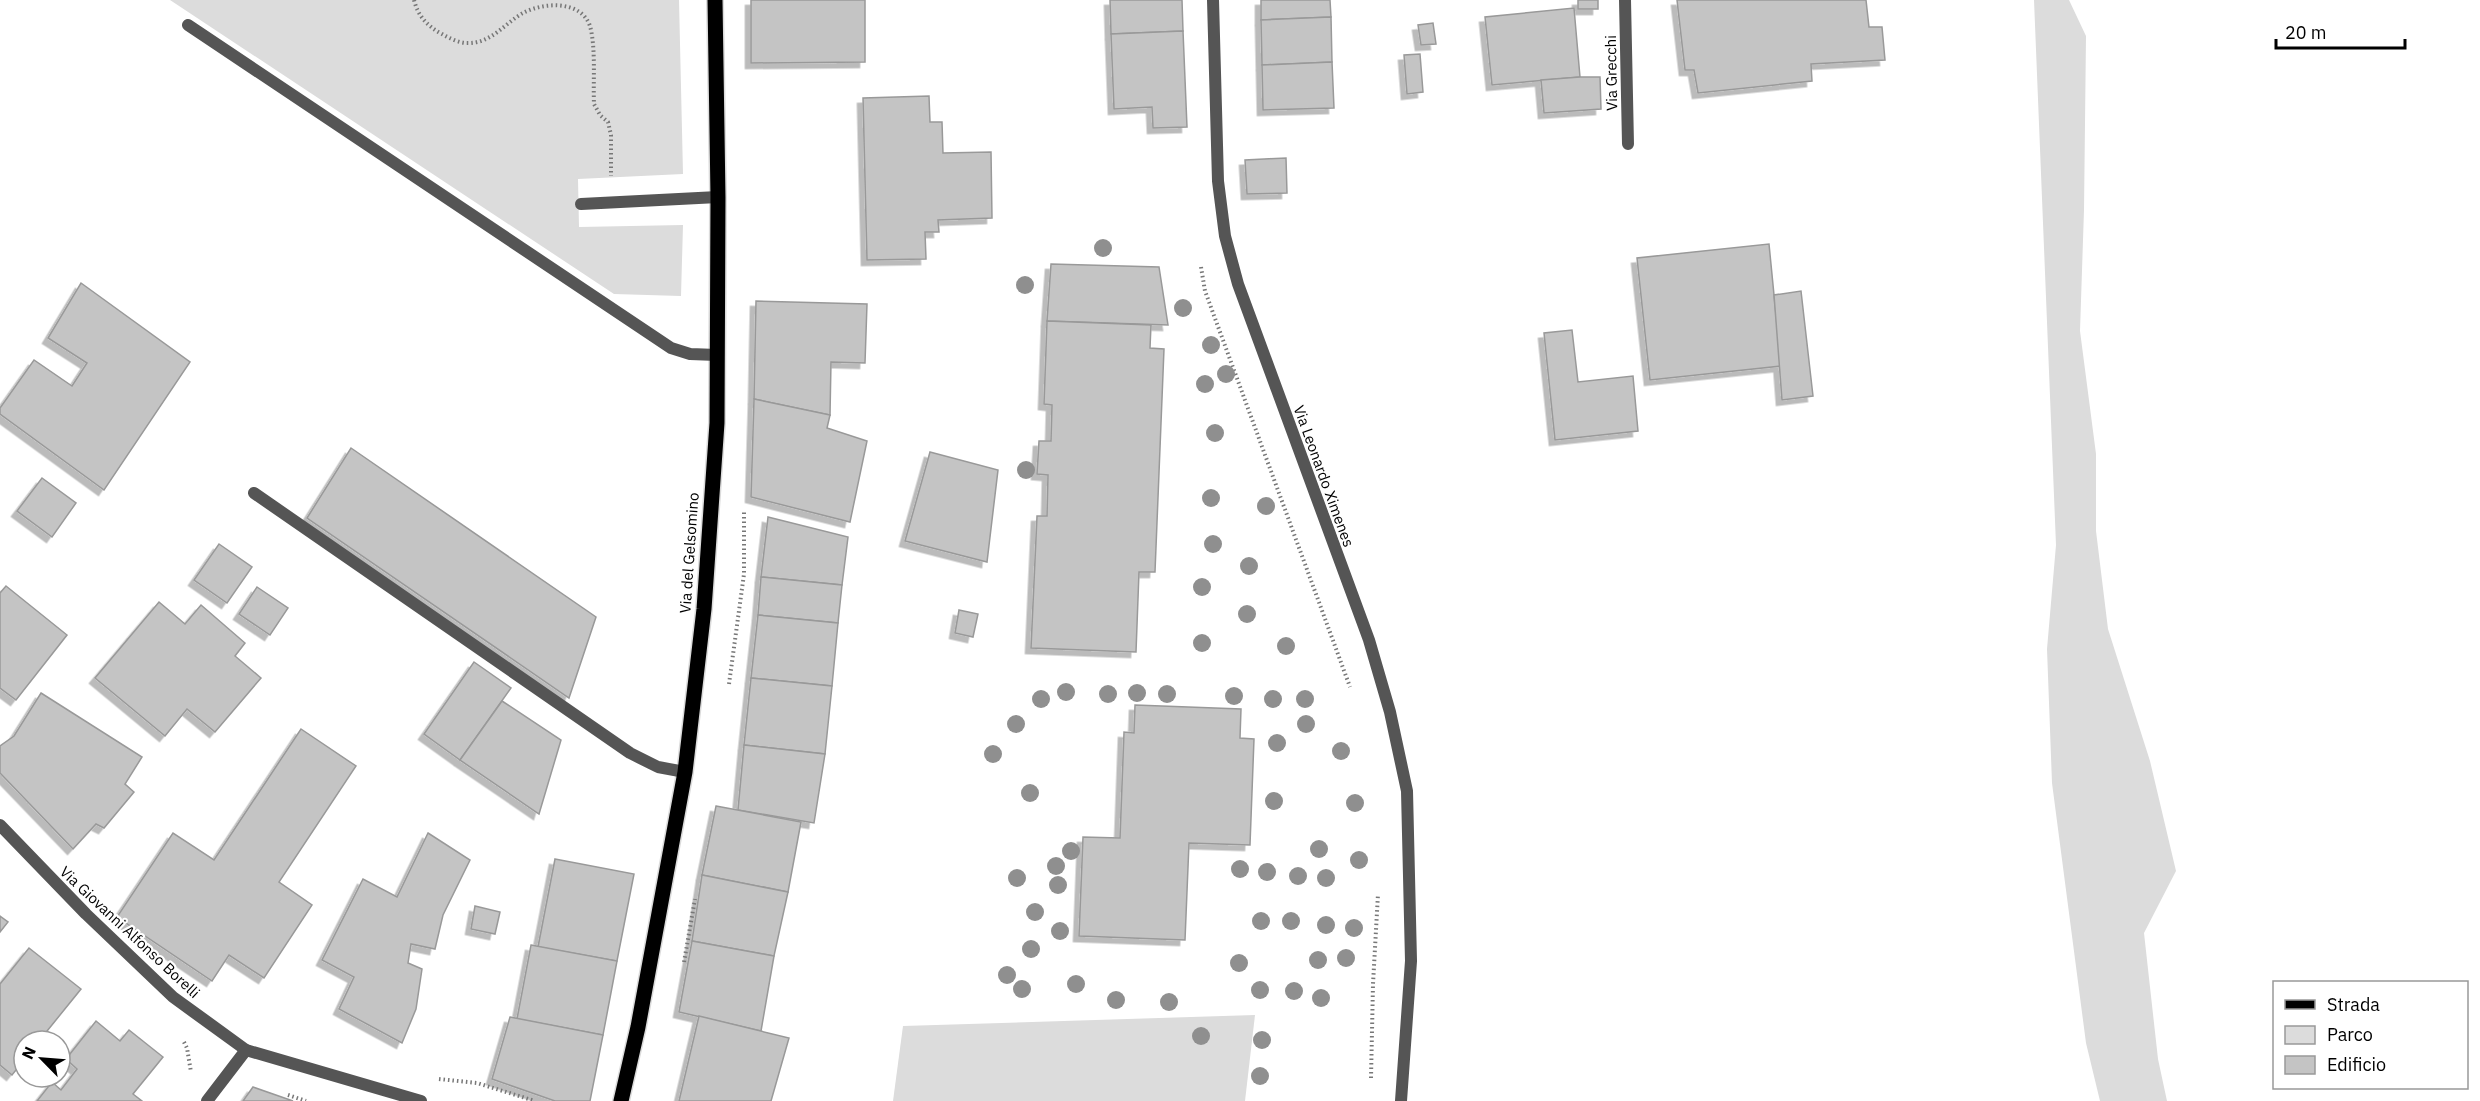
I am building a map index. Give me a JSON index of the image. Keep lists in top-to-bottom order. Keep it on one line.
{"streets":{"main road":["Via del Gelsomino"],"street":["Via Grecchi","Via Leonardo Ximenes","Via Giovanni Alfonso Borelli"]},"legend":["Strada","Parco","Edificio"],"scale_bar":"20 m","north":"top left"}
